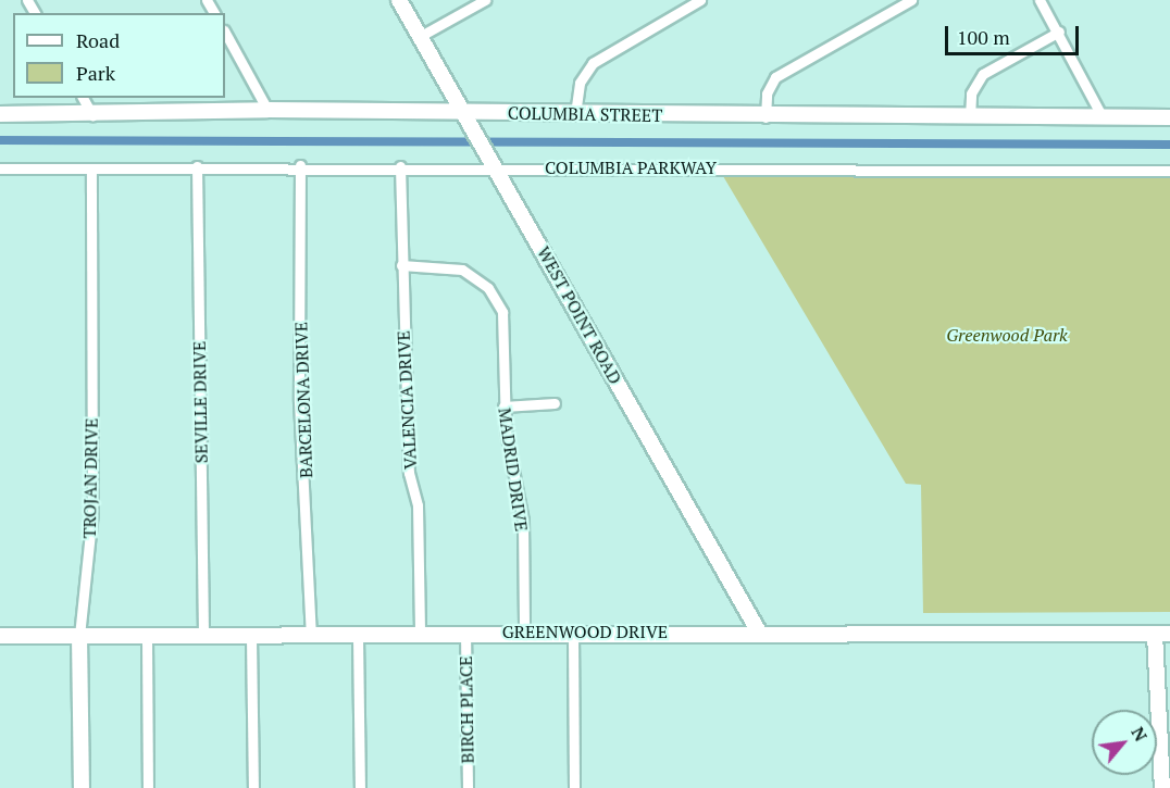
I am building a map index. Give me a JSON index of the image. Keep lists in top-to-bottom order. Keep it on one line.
{"streets":{"street":["COLUMBIA STREET","COLUMBIA PARKWAY","WEST POINT ROAD","BARCELONA DRIVE","VALENCIA DRIVE","SEVILLE DRIVE","MADRID DRIVE","TROJAN DRIVE","GREENWOOD DRIVE","BIRCH PLACE"]},"crossings":[["COLUMBIA STREET","WEST POINT ROAD"],["COLUMBIA PARKWAY","WEST POINT ROAD"],["COLUMBIA PARKWAY","BARCELONA DRIVE"],["COLUMBIA PARKWAY","VALENCIA DRIVE"],["COLUMBIA PARKWAY","SEVILLE DRIVE"],["COLUMBIA PARKWAY","TROJAN DRIVE"],["WEST POINT ROAD","GREENWOOD DRIVE"],["BARCELONA DRIVE","GREENWOOD DRIVE"],["VALENCIA DRIVE","MADRID DRIVE"],["VALENCIA DRIVE","GREENWOOD DRIVE"],["SEVILLE DRIVE","GREENWOOD DRIVE"],["MADRID DRIVE","GREENWOOD DRIVE"],["TROJAN DRIVE","GREENWOOD DRIVE"],["GREENWOOD DRIVE","BIRCH PLACE"]],"parks":["Greenwood Park"],"legend":["Road","Park"],"scale_bar":"100 m","north":"top right"}
